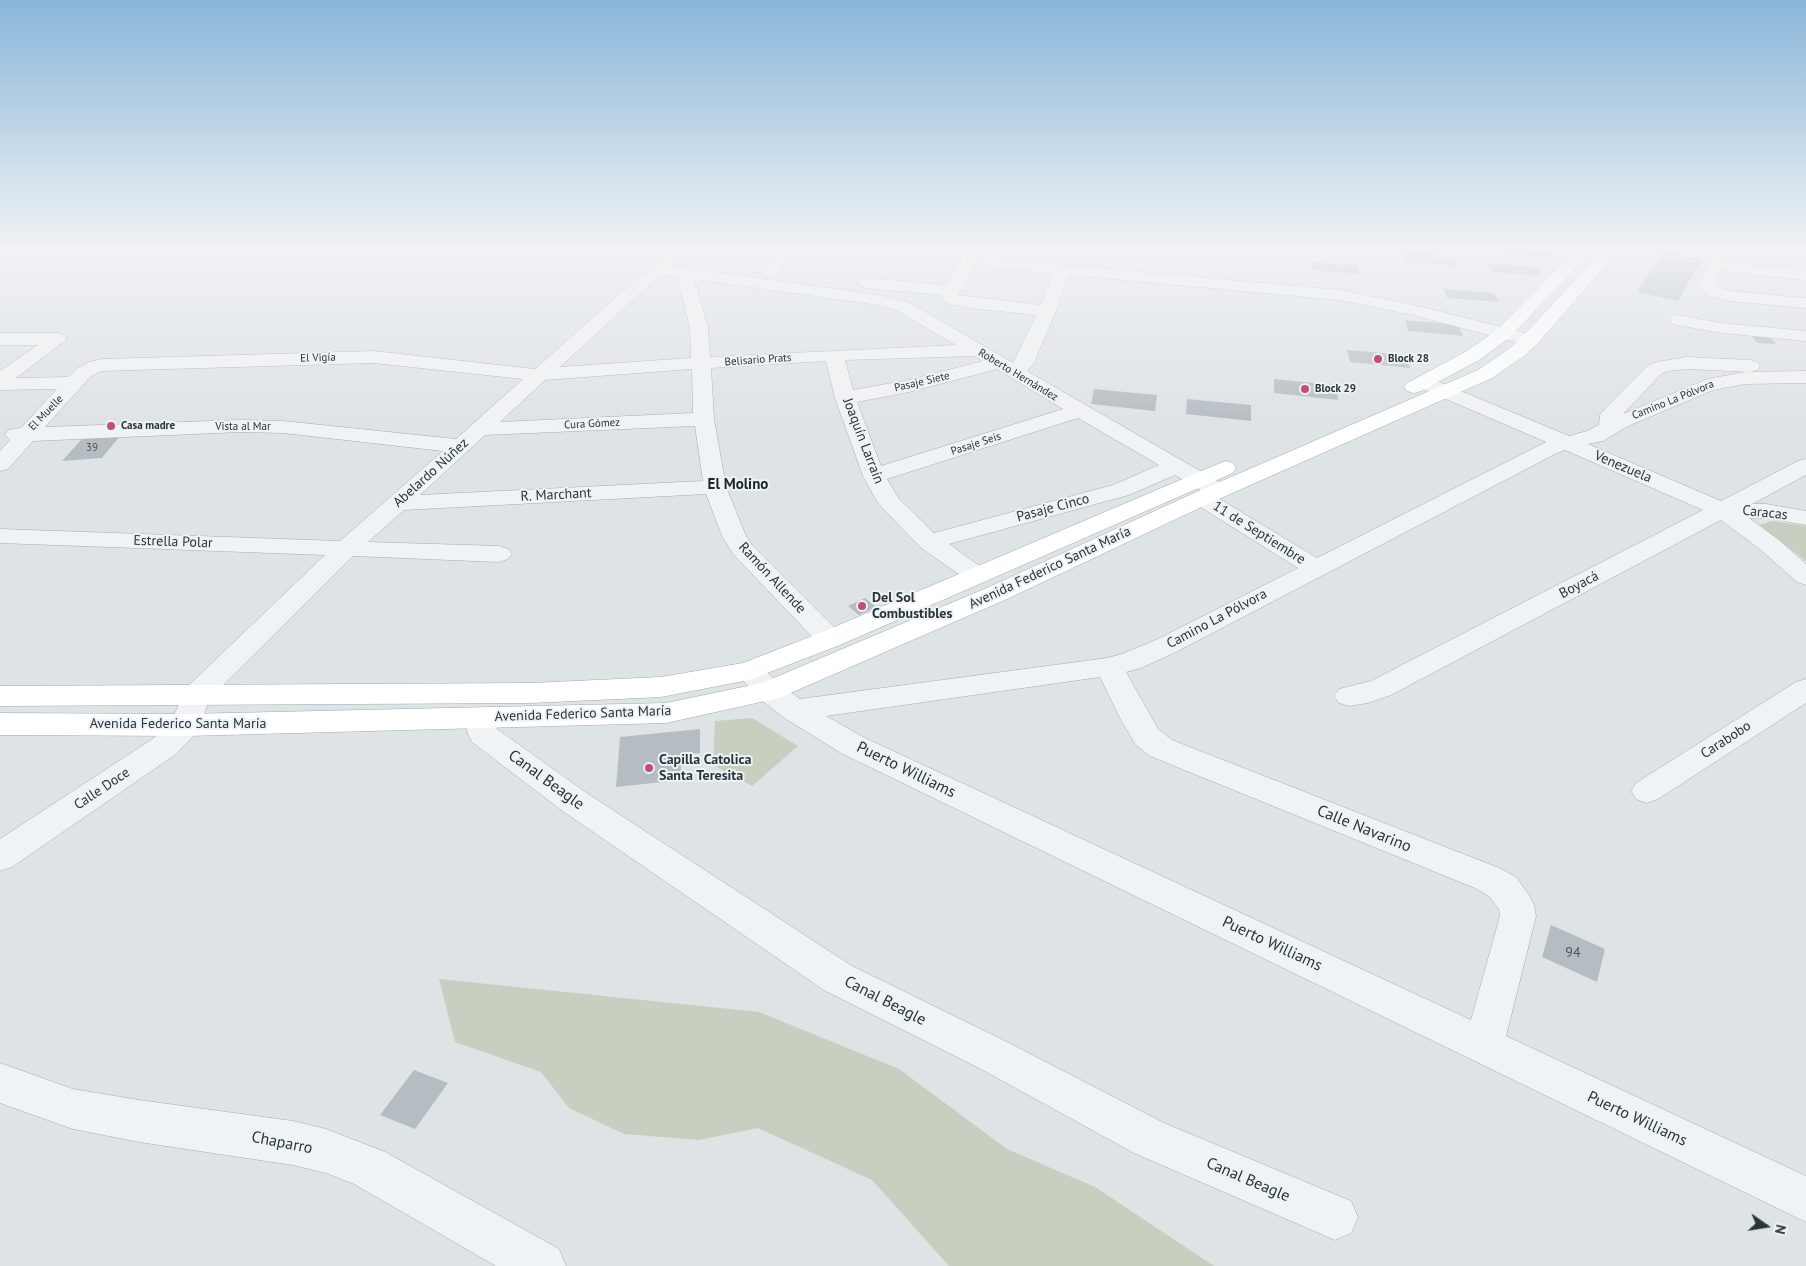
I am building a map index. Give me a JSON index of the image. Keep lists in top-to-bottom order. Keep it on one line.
{"streets":{"main road":["Avenida Federico Santa María"],"street":["El Vigía","Belisario Prats","Roberto Hernández","Pasaje Siete","Camino La Pólvora","El Muelle","Cura Gómez","Vista al Mar","Joaquín Larraín","Pasaje Seis","Venezuela","Abelardo Núñez","R. Marchant","Pasaje Cinco","Caracas","11 de Septiembre","Estrella Polar","Ramón Allende","Boyacá","Carabobo","Puerto Williams","Canal Beagle","Calle Doce","Calle Navarino","Chaparro"]},"crossings":[["El Vigía","Belisario Prats"],["El Vigía","El Muelle"],["El Vigía","Abelardo Núñez"],["Belisario Prats","Roberto Hernández"],["Belisario Prats","Joaquín Larraín"],["Belisario Prats","Abelardo Núñez"],["Belisario Prats","Ramón Allende"],["Roberto Hernández","Pasaje Siete"],["Roberto Hernández","Pasaje Seis"],["Roberto Hernández","Pasaje Cinco"],["Roberto Hernández","11 de Septiembre"],["Roberto Hernández","Avenida Federico Santa María"],["Pasaje Siete","Joaquín Larraín"],["Camino La Pólvora","Venezuela"],["Camino La Pólvora","11 de Septiembre"],["Camino La Pólvora","Avenida Federico Santa María"],["Camino La Pólvora","Puerto Williams"],["Camino La Pólvora","Calle Navarino"],["El Muelle","Vista al Mar"],["Cura Gómez","Abelardo Núñez"],["Cura Gómez","Ramón Allende"],["Vista al Mar","Abelardo Núñez"],["Joaquín Larraín","Pasaje Seis"],["Joaquín Larraín","Pasaje Cinco"],["Joaquín Larraín","Avenida Federico Santa María"],["Venezuela","Caracas"],["Venezuela","Avenida Federico Santa María"],["Venezuela","Boyacá"],["Abelardo Núñez","R. Marchant"],["Abelardo Núñez","Estrella Polar"],["Abelardo Núñez","Avenida Federico Santa María"],["Abelardo Núñez","Calle Doce"],["R. Marchant","Ramón Allende"],["Pasaje Cinco","11 de Septiembre"],["Pasaje Cinco","Avenida Federico Santa María"],["Caracas","Boyacá"],["11 de Septiembre","Avenida Federico Santa María"],["Avenida Federico Santa María","Ramón Allende"],["Avenida Federico Santa María","Puerto Williams"],["Avenida Federico Santa María","Canal Beagle"],["Avenida Federico Santa María","Calle Doce"],["Puerto Williams","Calle Navarino"]],"districts":["El Molino"],"places":["Block 28","Block 29","Casa madre","Del Sol Combustibles","Capilla Catolica Santa Teresita"],"house_numbers":["39","94"],"north":"right"}
